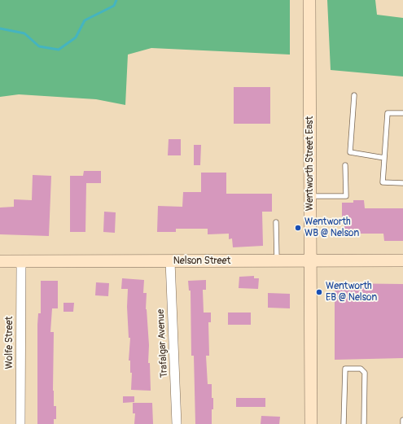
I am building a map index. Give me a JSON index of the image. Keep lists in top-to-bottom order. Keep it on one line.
{"streets":{"main road":["Wentworth Street East","Nelson Street"],"street":["Wolfe Street","Trafalgar Avenue"]},"crossings":[["Wentworth Street East","Nelson Street"],["Nelson Street","Wolfe Street"],["Nelson Street","Trafalgar Avenue"]],"places":["Wentworth WB @ Nelson","Wentworth EB @ Nelson"]}
